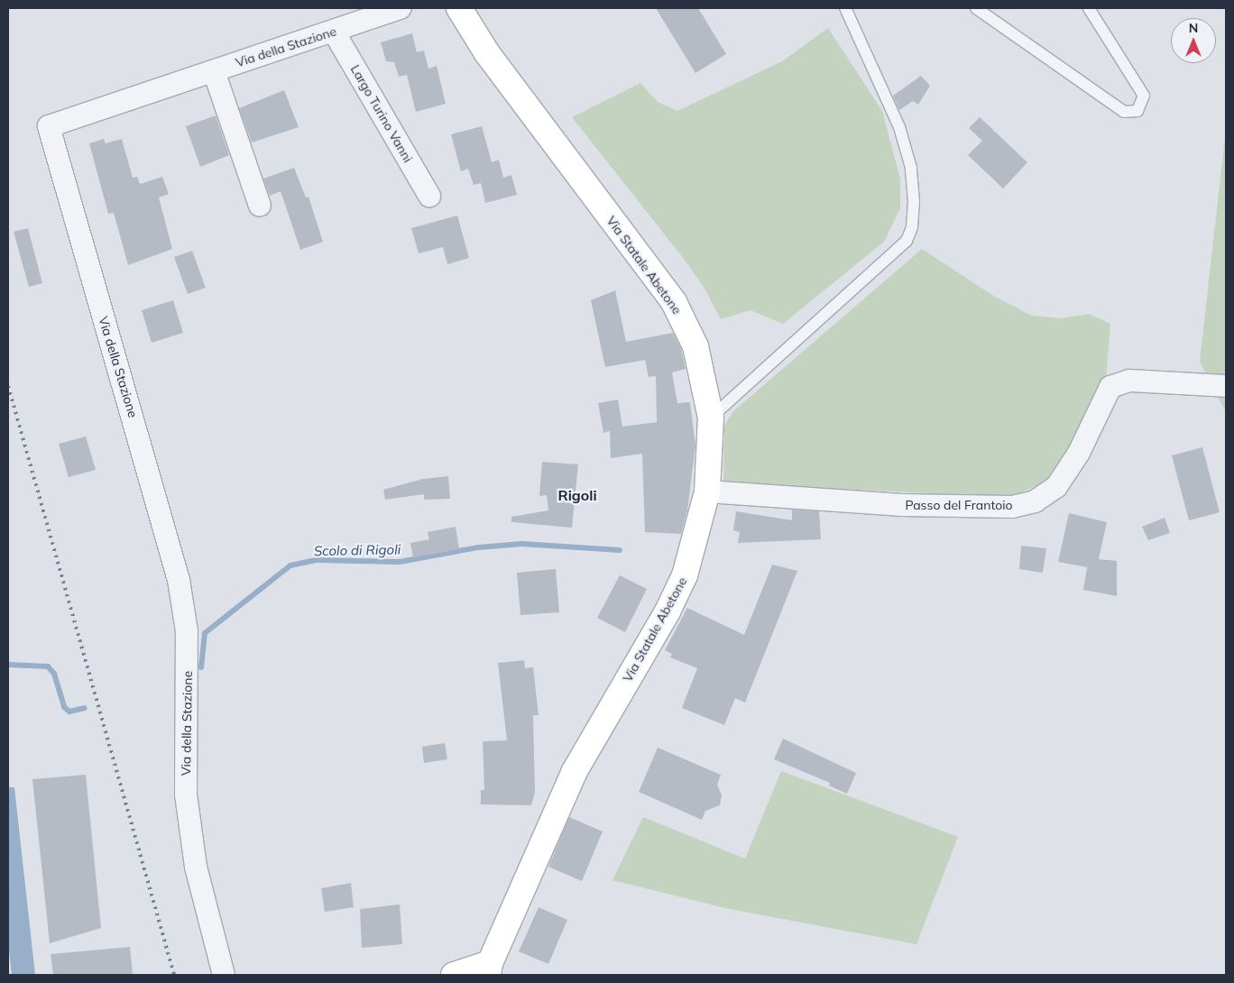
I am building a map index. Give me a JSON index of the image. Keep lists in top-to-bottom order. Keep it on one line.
{"streets":{"main road":["Via Statale Abetone"],"street":["Via della Stazione","Largo Turino Vanni","Passo del Frantoio"]},"crossings":[["Via della Stazione","Largo Turino Vanni"],["Via Statale Abetone","Passo del Frantoio"]],"districts":["Rigoli"],"water":["Scolo di Rigoli"],"north":"top"}
